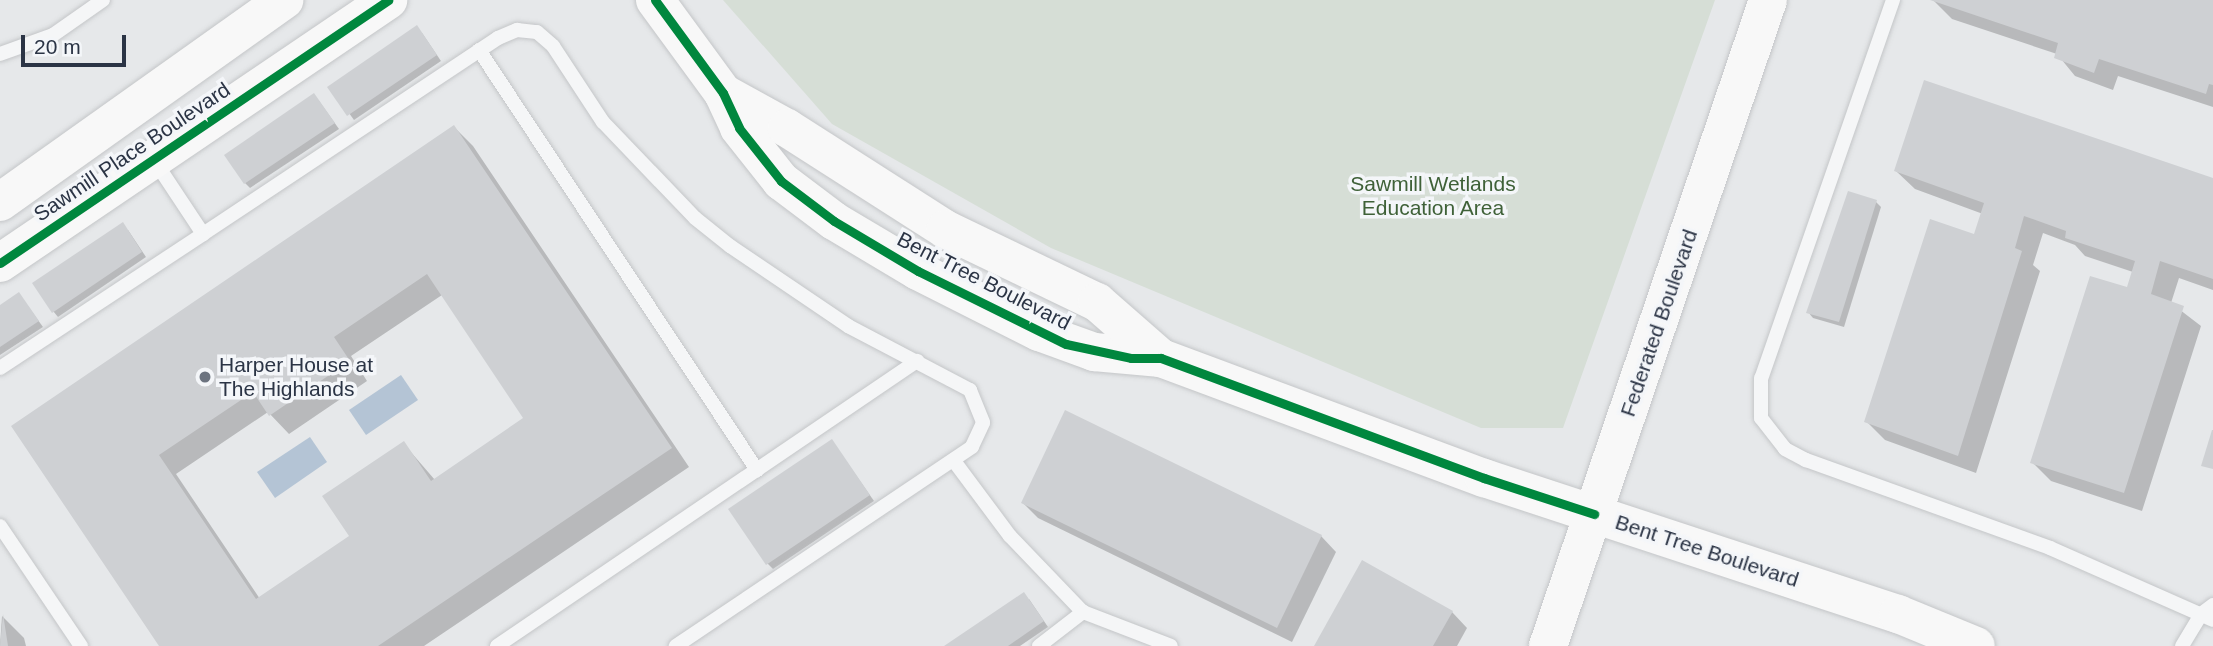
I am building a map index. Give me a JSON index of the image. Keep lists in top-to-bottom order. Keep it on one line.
{"streets":{"street":["Sawmill Place Boulevard","Bent Tree Boulevard","Federated Boulevard"]},"crossings":[["Bent Tree Boulevard","Federated Boulevard"]],"parks":["Sawmill Wetlands Education Area"],"places":["Harper House at The Highlands"],"scale_bar":"20 m"}
